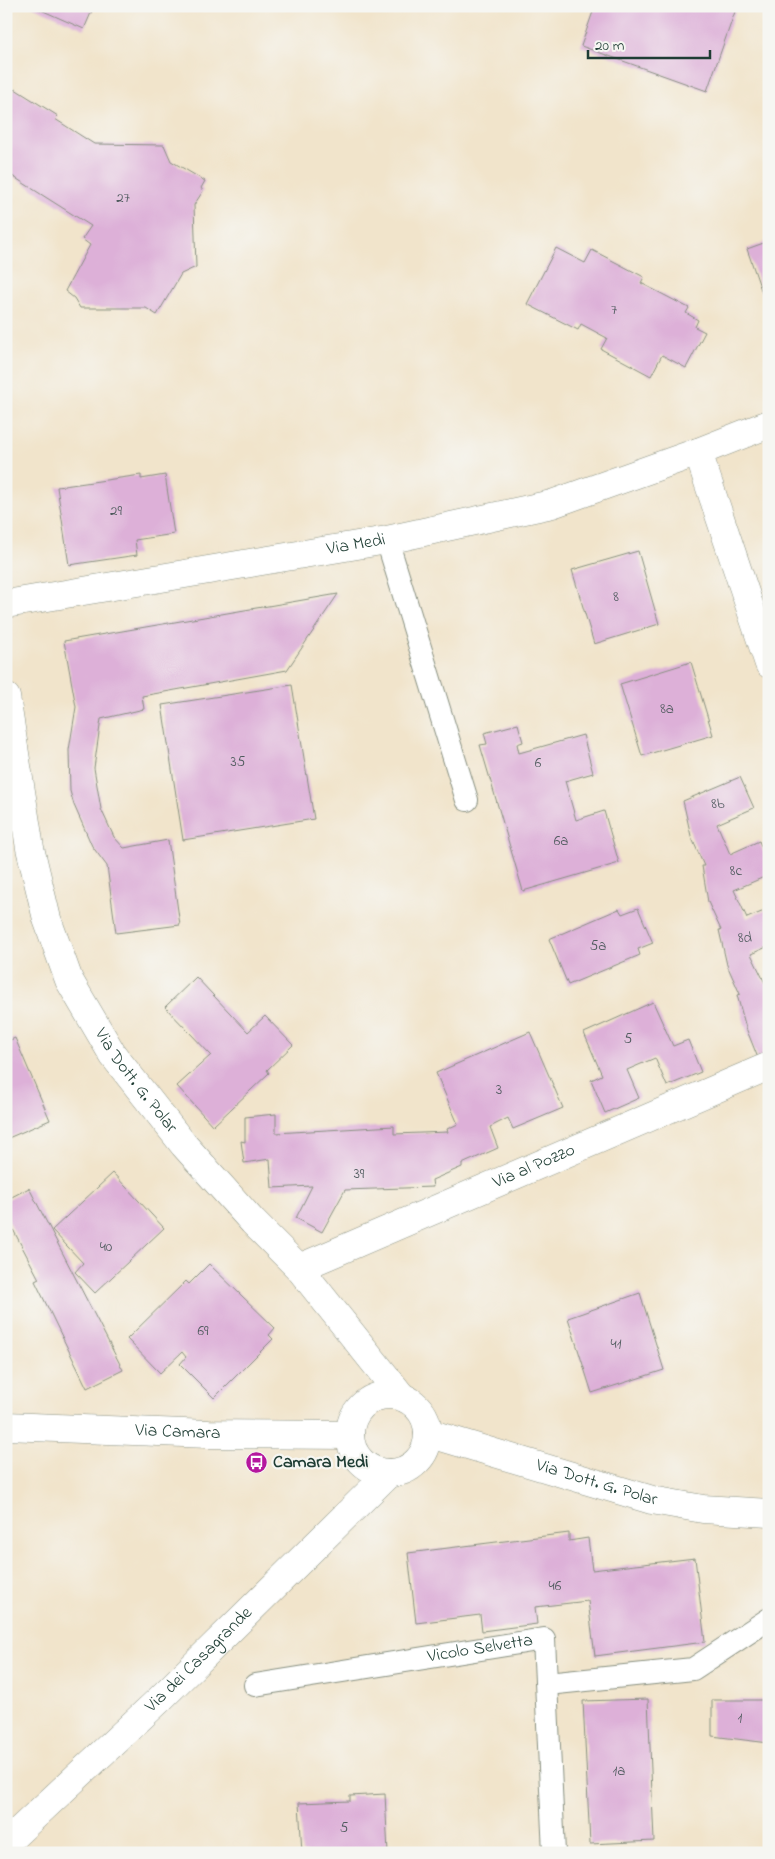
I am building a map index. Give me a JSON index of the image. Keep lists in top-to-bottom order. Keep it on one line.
{"streets":{"street":["Via Medi","Via Dott. G. Polar","Via al Pozzo","Via Camara","Via dei Casagrande"],"lane":["Vicolo Selvetta"]},"crossings":[["Via Dott. G. Polar","Via al Pozzo"],["Via Dott. G. Polar","Via Camara"],["Via Dott. G. Polar","Via dei Casagrande"],["Via Camara","Via dei Casagrande"]],"places":{"bus stop":["Camara Medi"]},"house_numbers":["27","7","29","8","8a","35","6","8b","6a","8c","8d","5a","5","3","39","40","69","41","46","1","1a","5"],"scale_bar":"20 m"}
